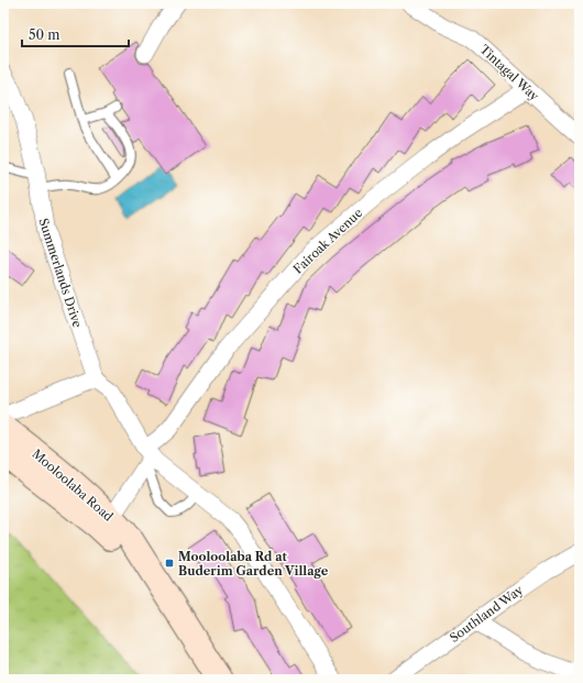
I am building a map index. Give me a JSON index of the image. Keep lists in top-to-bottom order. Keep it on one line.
{"streets":{"main road":["Mooloolaba Road"],"street":["Tintagal Way","Fairoak Avenue","Summerlands Drive","Southland Way"]},"crossings":[["Tintagal Way","Fairoak Avenue"],["Fairoak Avenue","Mooloolaba Road"]],"places":{"transit":["Mooloolaba Rd at Buderim Garden Village"]},"scale_bar":"50 m"}
